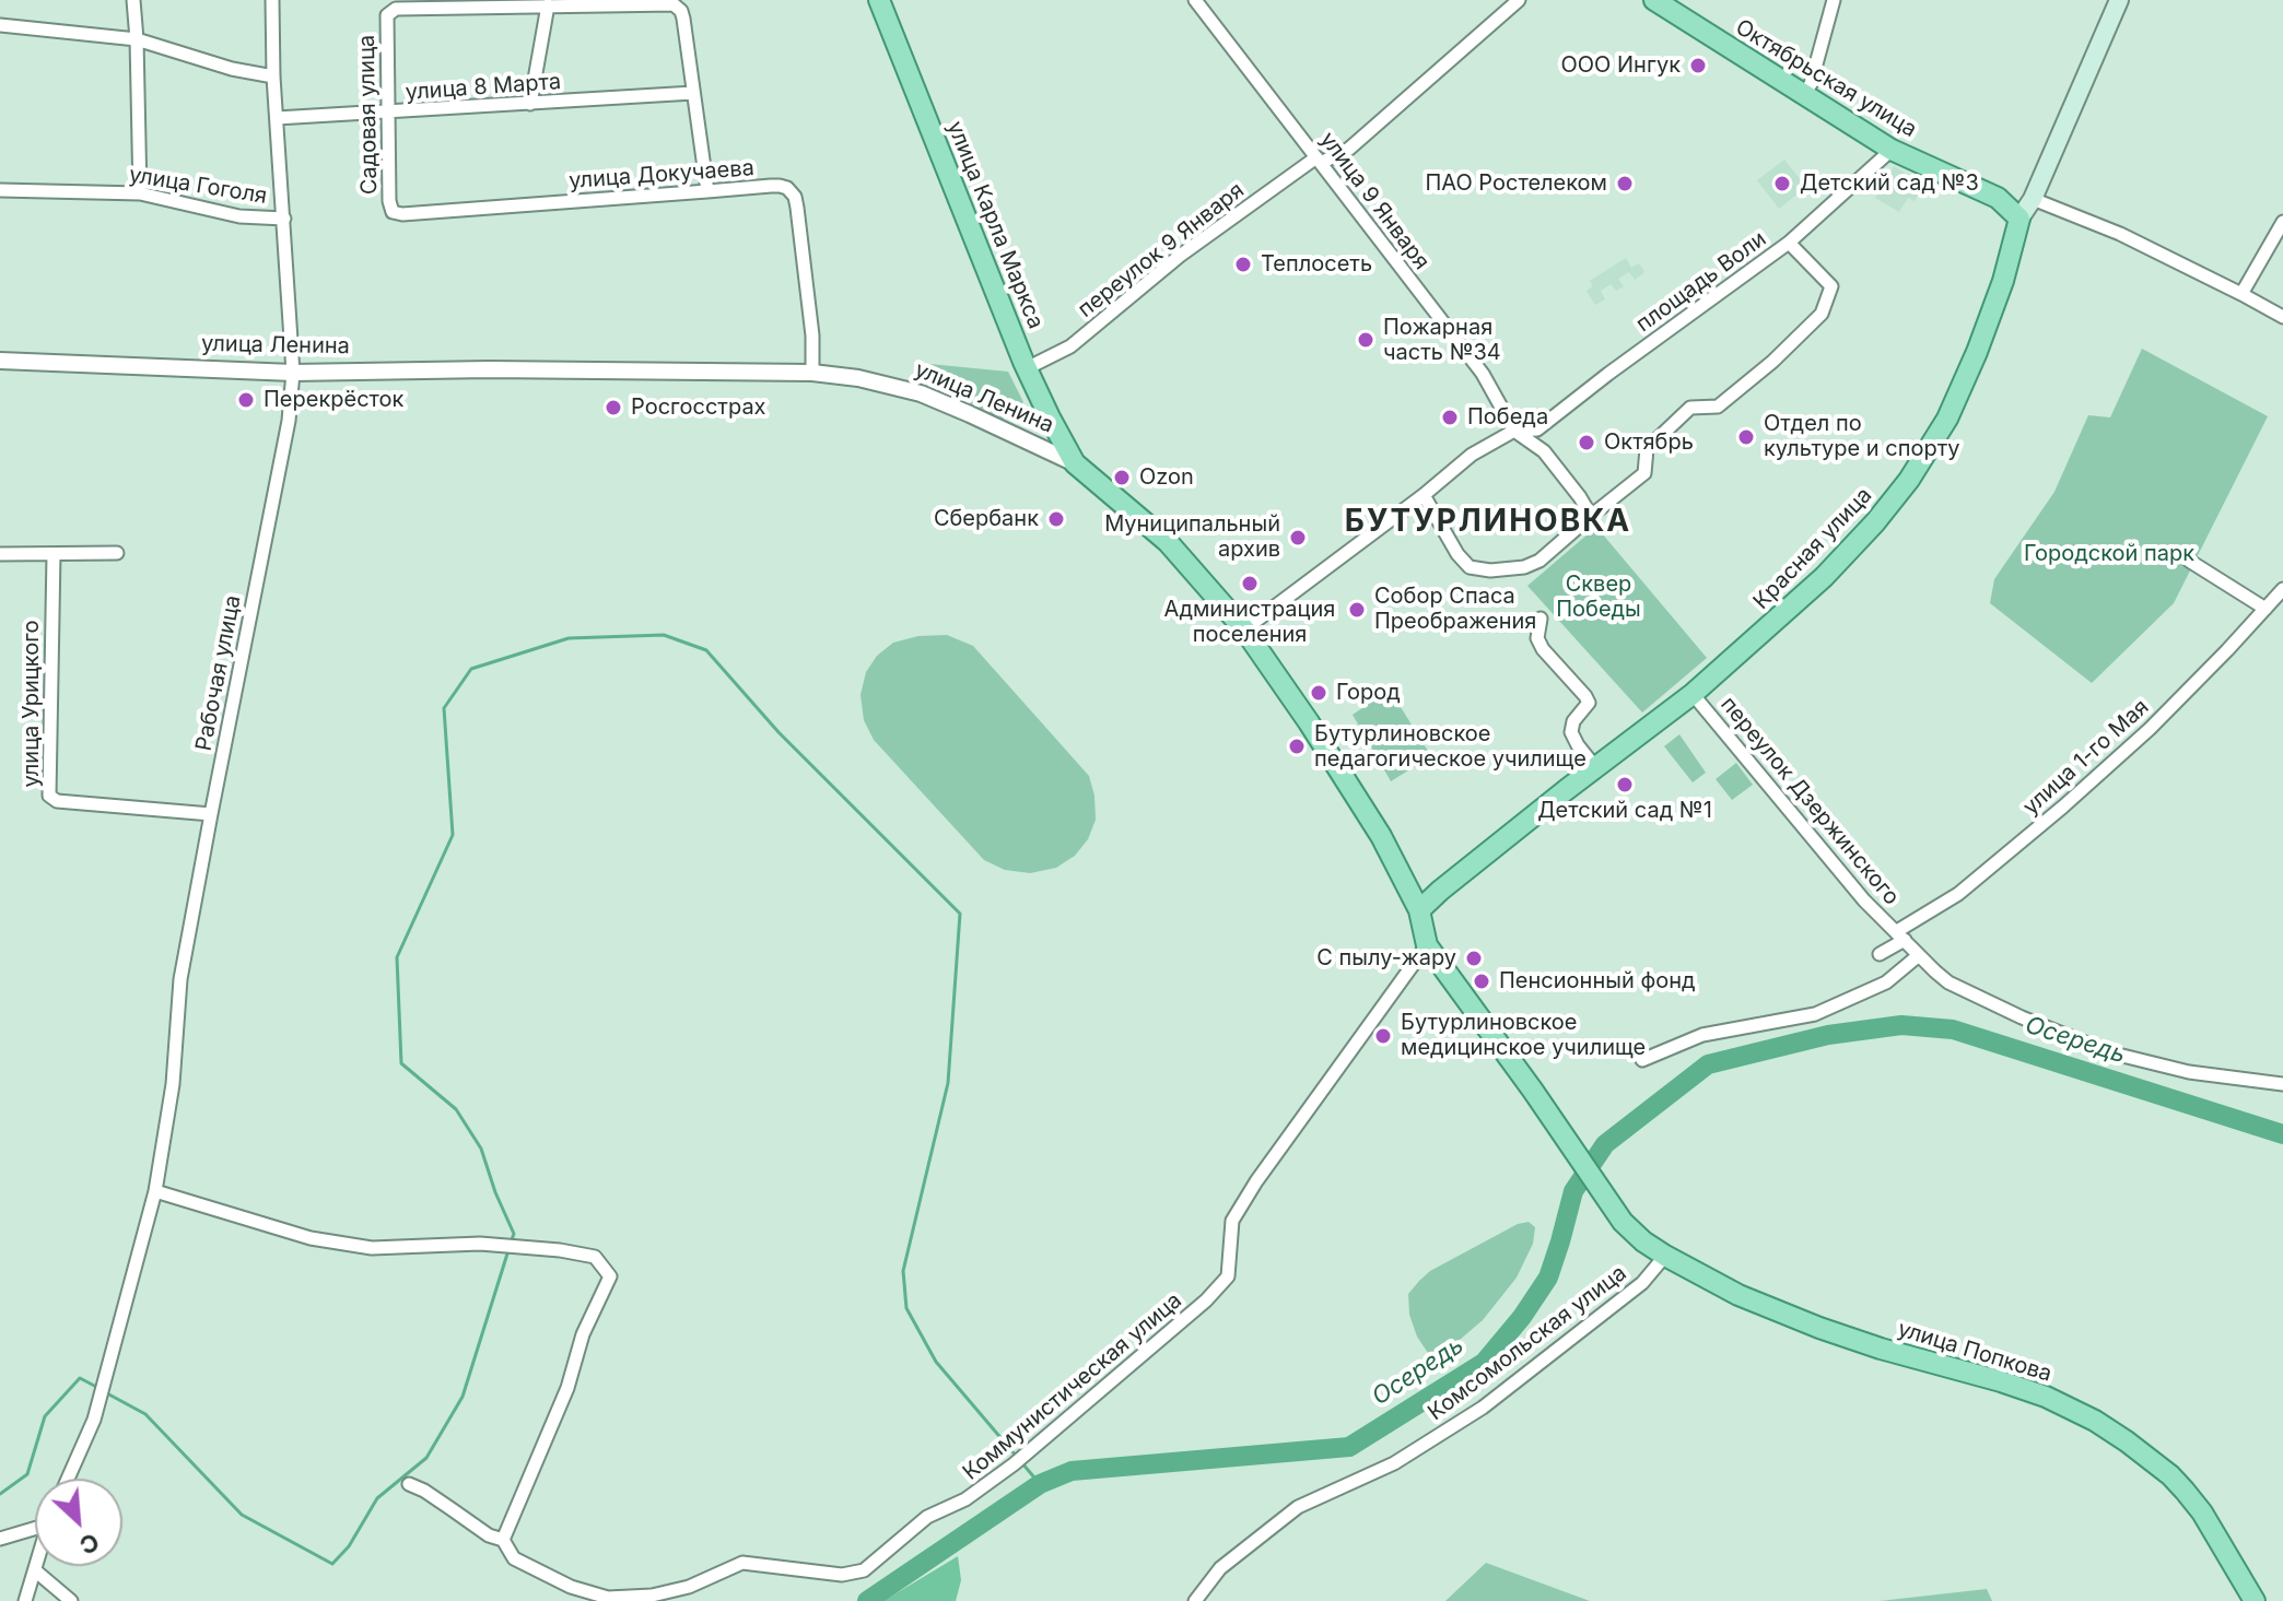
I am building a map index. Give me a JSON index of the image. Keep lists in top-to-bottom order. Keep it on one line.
{"streets":{"main road":["Октябрьская улица","улица Карла Маркса","улица Ленина","Красная улица","улица Попкова"],"street":["улица 8 Марта","Садовая улица","улица Докучаева","улица Гоголя","улица 9 Января","переулок 9 Января","площадь Воли","Рабочая улица","улица Урицкого","улица 1-го Мая","переулок Дзержинского","Комсомольская улица","Коммунистическая улица"]},"crossings":[["Октябрьская улица","Красная улица"],["улица 8 Марта","Садовая улица"],["улица 8 Марта","Рабочая улица"],["Садовая улица","улица Докучаева"],["улица Докучаева","улица Ленина"],["улица Гоголя","Рабочая улица"],["улица 9 Января","переулок 9 Января"],["улица 9 Января","площадь Воли"],["улица Карла Маркса","переулок 9 Января"],["улица Карла Маркса","улица Ленина"],["площадь Воли","улица Ленина"],["улица Ленина","Красная улица"],["улица Ленина","Рабочая улица"],["улица Ленина","улица Попкова"],["улица Ленина","Коммунистическая улица"],["Красная улица","переулок Дзержинского"],["Рабочая улица","улица Урицкого"],["улица 1-го Мая","переулок Дзержинского"],["Комсомольская улица","улица Попкова"]],"districts":["БУТУРЛИНОВКА"],"water":["Осередь"],"parks":["Городской парк","Сквер Победы"],"places":["ООО Ингук","ПАО Ростелеком","Детский сад №3","Теплосеть","Пожарная часть №34","Перекрёсток","Росгосстрах","Победа","Отдел по культуре и спорту","Октябрь","Ozon","Сбербанк","Муниципальный архив","Администрация поселения","Собор Спаса Преображения","Город","Бутурлиновское педагогическое училище","Детский сад №1","С пылу-жару","Пенсионный фонд","Бутурлиновское медицинское училище"],"north":"bottom right"}
